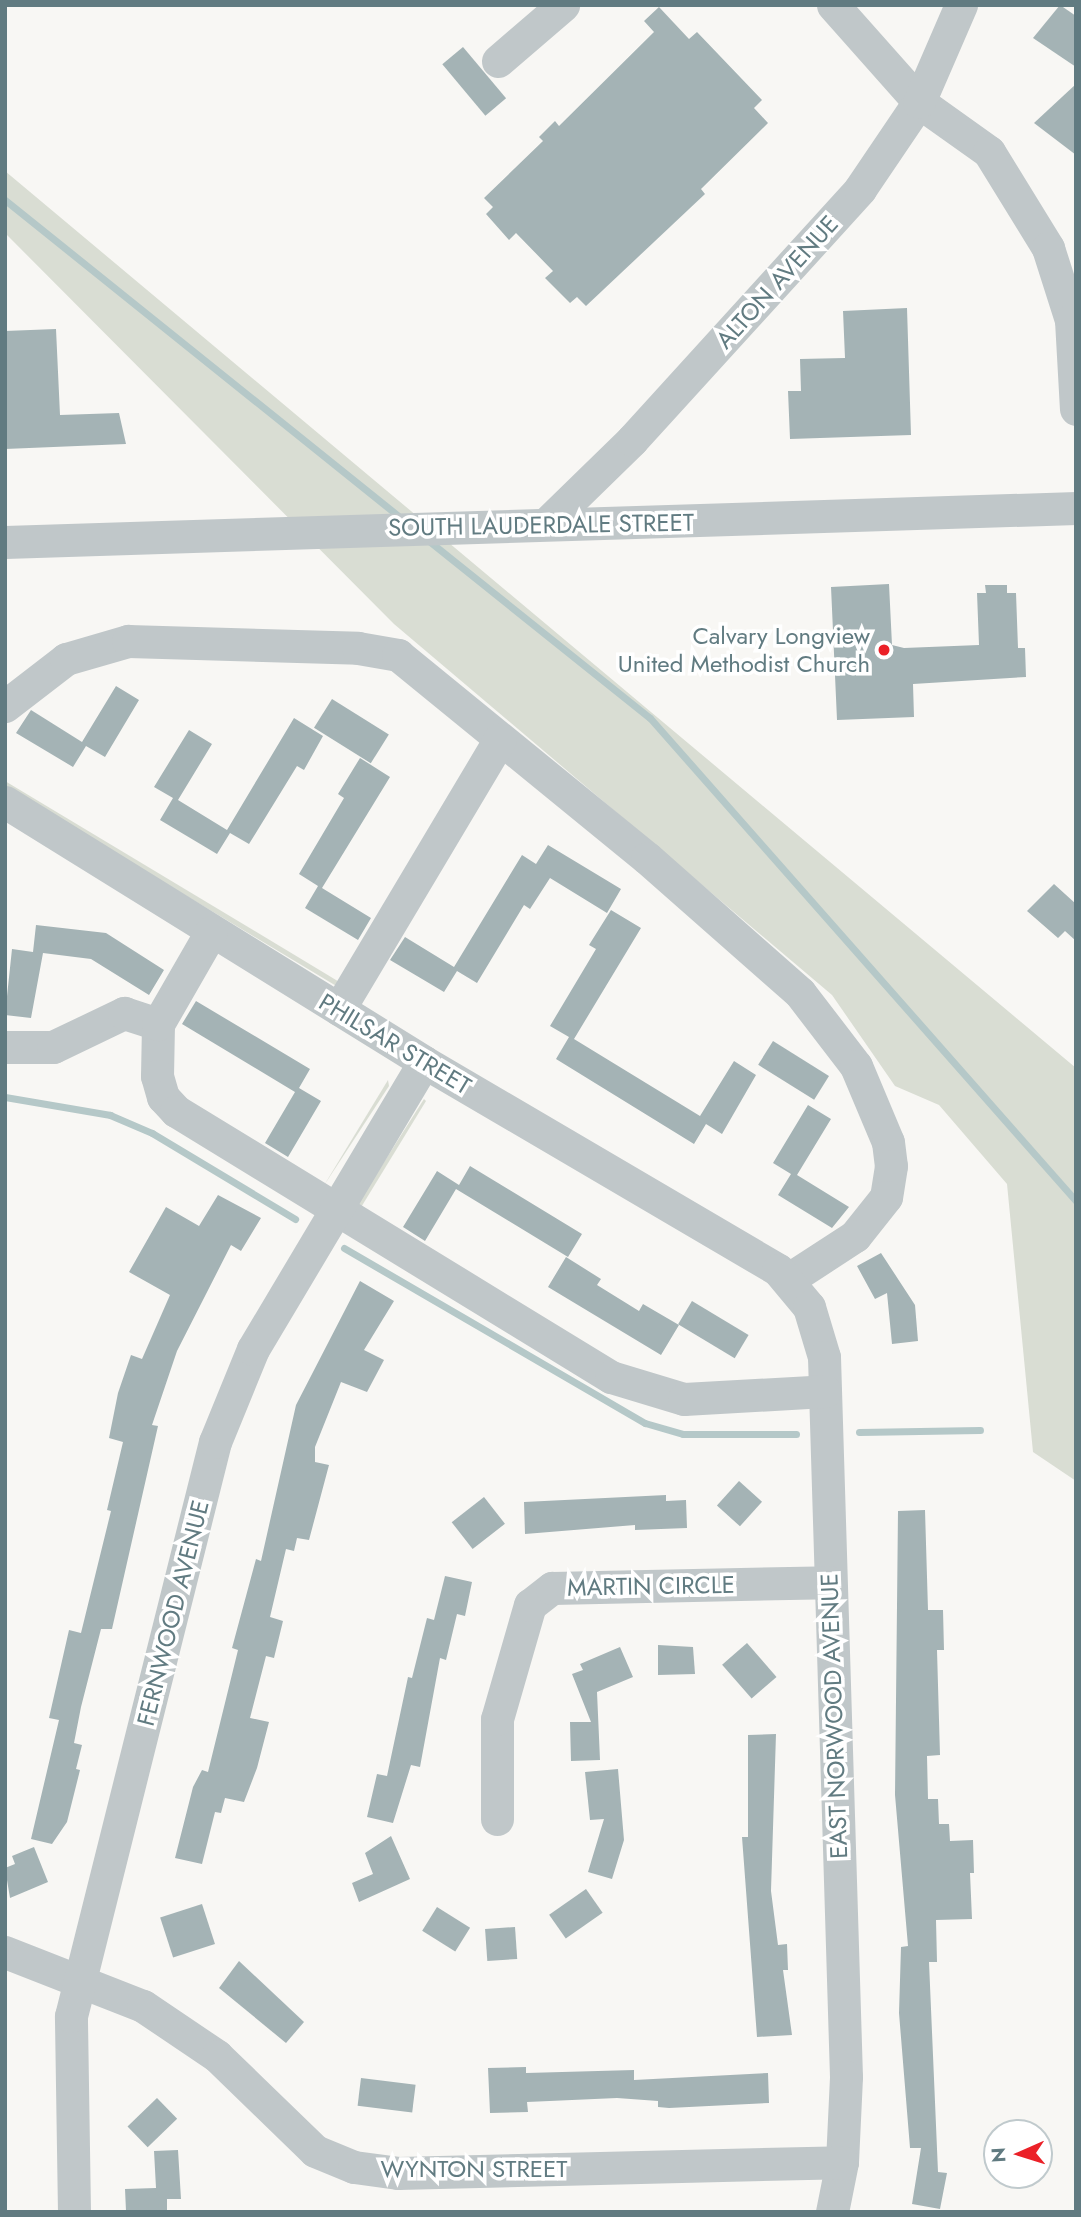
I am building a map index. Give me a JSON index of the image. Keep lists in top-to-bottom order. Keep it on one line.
{"streets":{"street":["ALTON AVENUE","SOUTH LAUDERDALE STREET","PHILSAR STREET","MARTIN CIRCLE","FERNWOOD AVENUE","EAST NORWOOD AVENUE","WYNTON STREET"]},"crossings":[["ALTON AVENUE","SOUTH LAUDERDALE STREET"],["PHILSAR STREET","FERNWOOD AVENUE"],["PHILSAR STREET","EAST NORWOOD AVENUE"],["MARTIN CIRCLE","EAST NORWOOD AVENUE"],["FERNWOOD AVENUE","WYNTON STREET"],["EAST NORWOOD AVENUE","WYNTON STREET"]],"places":["Calvary Longview United Methodist Church"],"north":"left"}
